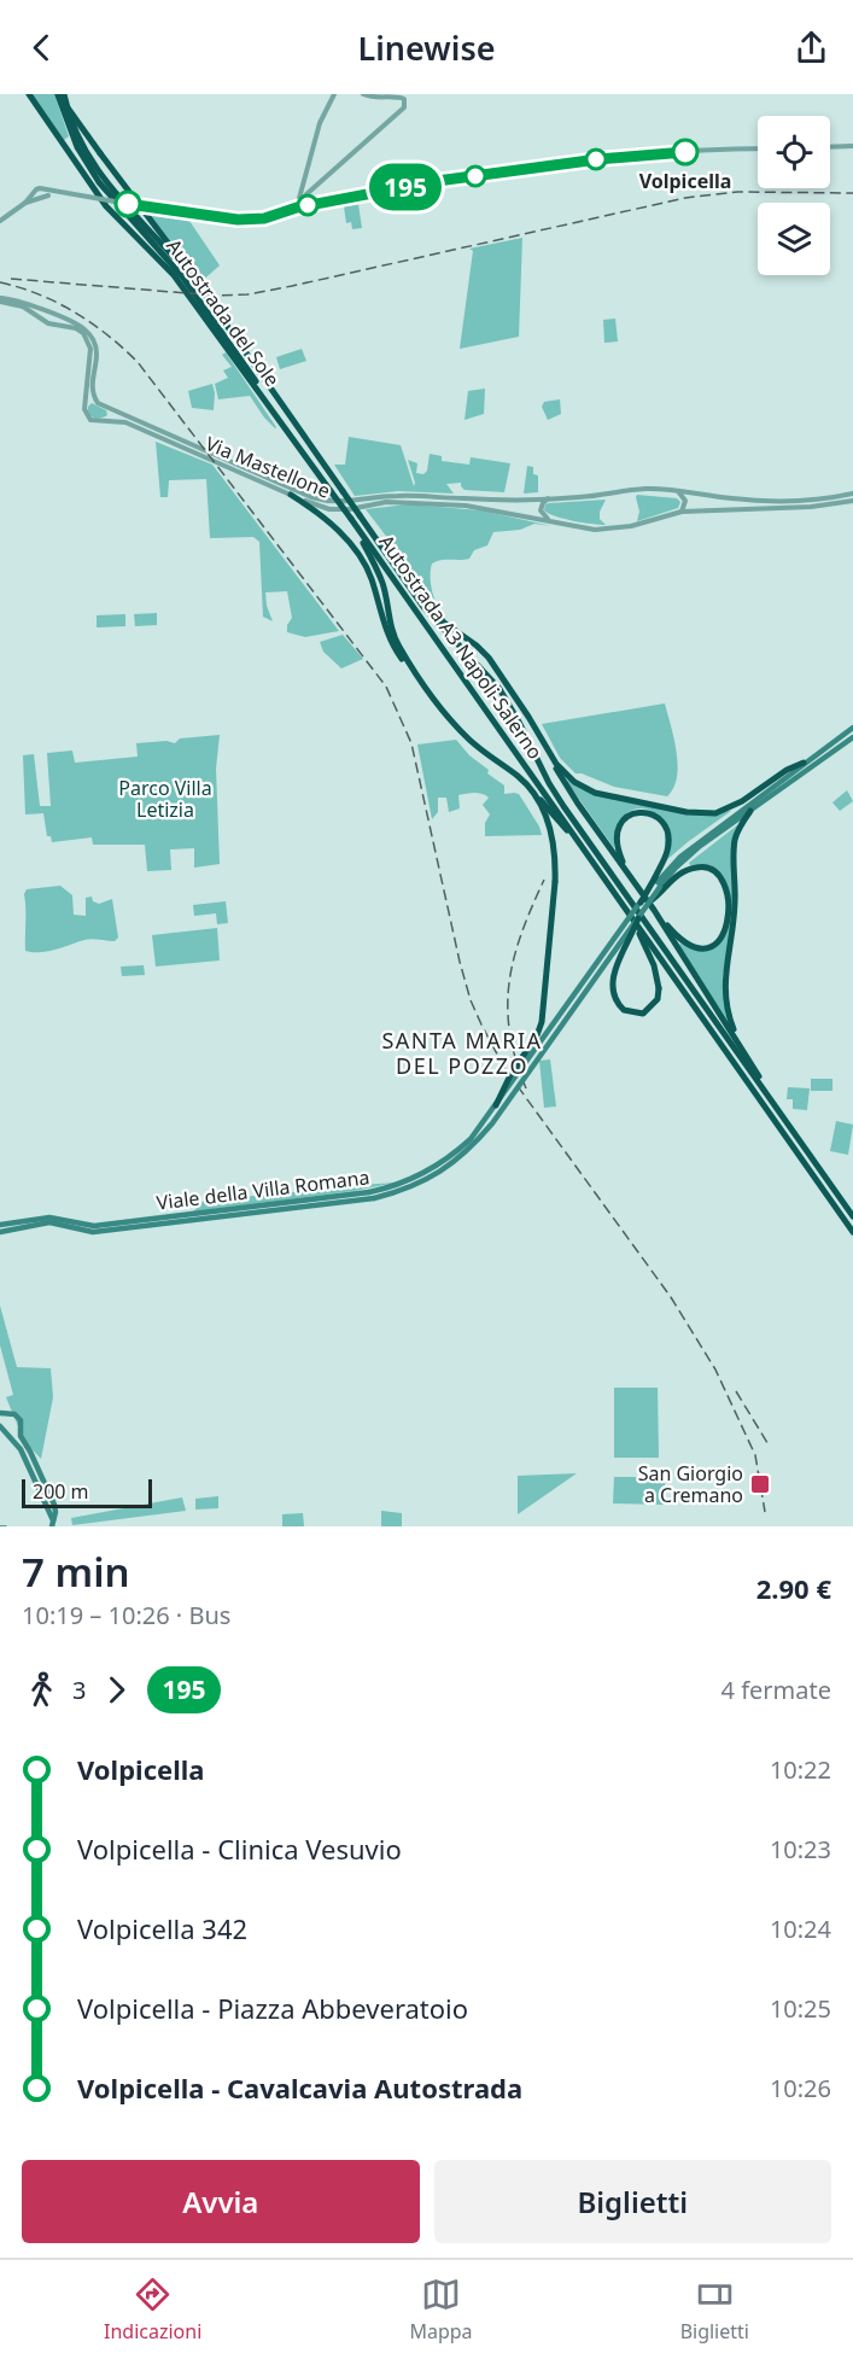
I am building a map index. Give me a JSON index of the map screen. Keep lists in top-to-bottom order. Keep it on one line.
{"streets":{"highway":["Autostrada del Sole","Autostrada A3 Napoli-Salerno"],"main road":["Viale della Villa Romana"],"street":["Via Mastellone"]},"crossings":[["Autostrada del Sole","Autostrada A3 Napoli-Salerno"],["Autostrada A3 Napoli-Salerno","Viale della Villa Romana"]],"districts":["SANTA MARIA DEL POZZO"],"parks":["Parco Villa Letizia"],"places":{"other":["Volpicella"],"transit":["San Giorgio a Cremano"]},"lines":["bus line 195"],"scale_bar":"200 m","page":{"header":"Linewise","on_map":"195","scale":"200 m","heading":["7 min","10:19 – 10:26 · Bus","2.90 €"],"legs":["3","195","4 fermate"],"list":[{"name":"Volpicella","value":"10:22"},{"name":"Volpicella - Clinica Vesuvio","value":"10:23"},{"name":"Volpicella 342","value":"10:24"},{"name":"Volpicella - Piazza Abbeveratoio","value":"10:25"},{"name":"Volpicella - Cavalcavia Autostrada","value":"10:26"}],"buttons":["Avvia","Biglietti"],"tabs":["Indicazioni","Mappa","Biglietti"]}}
